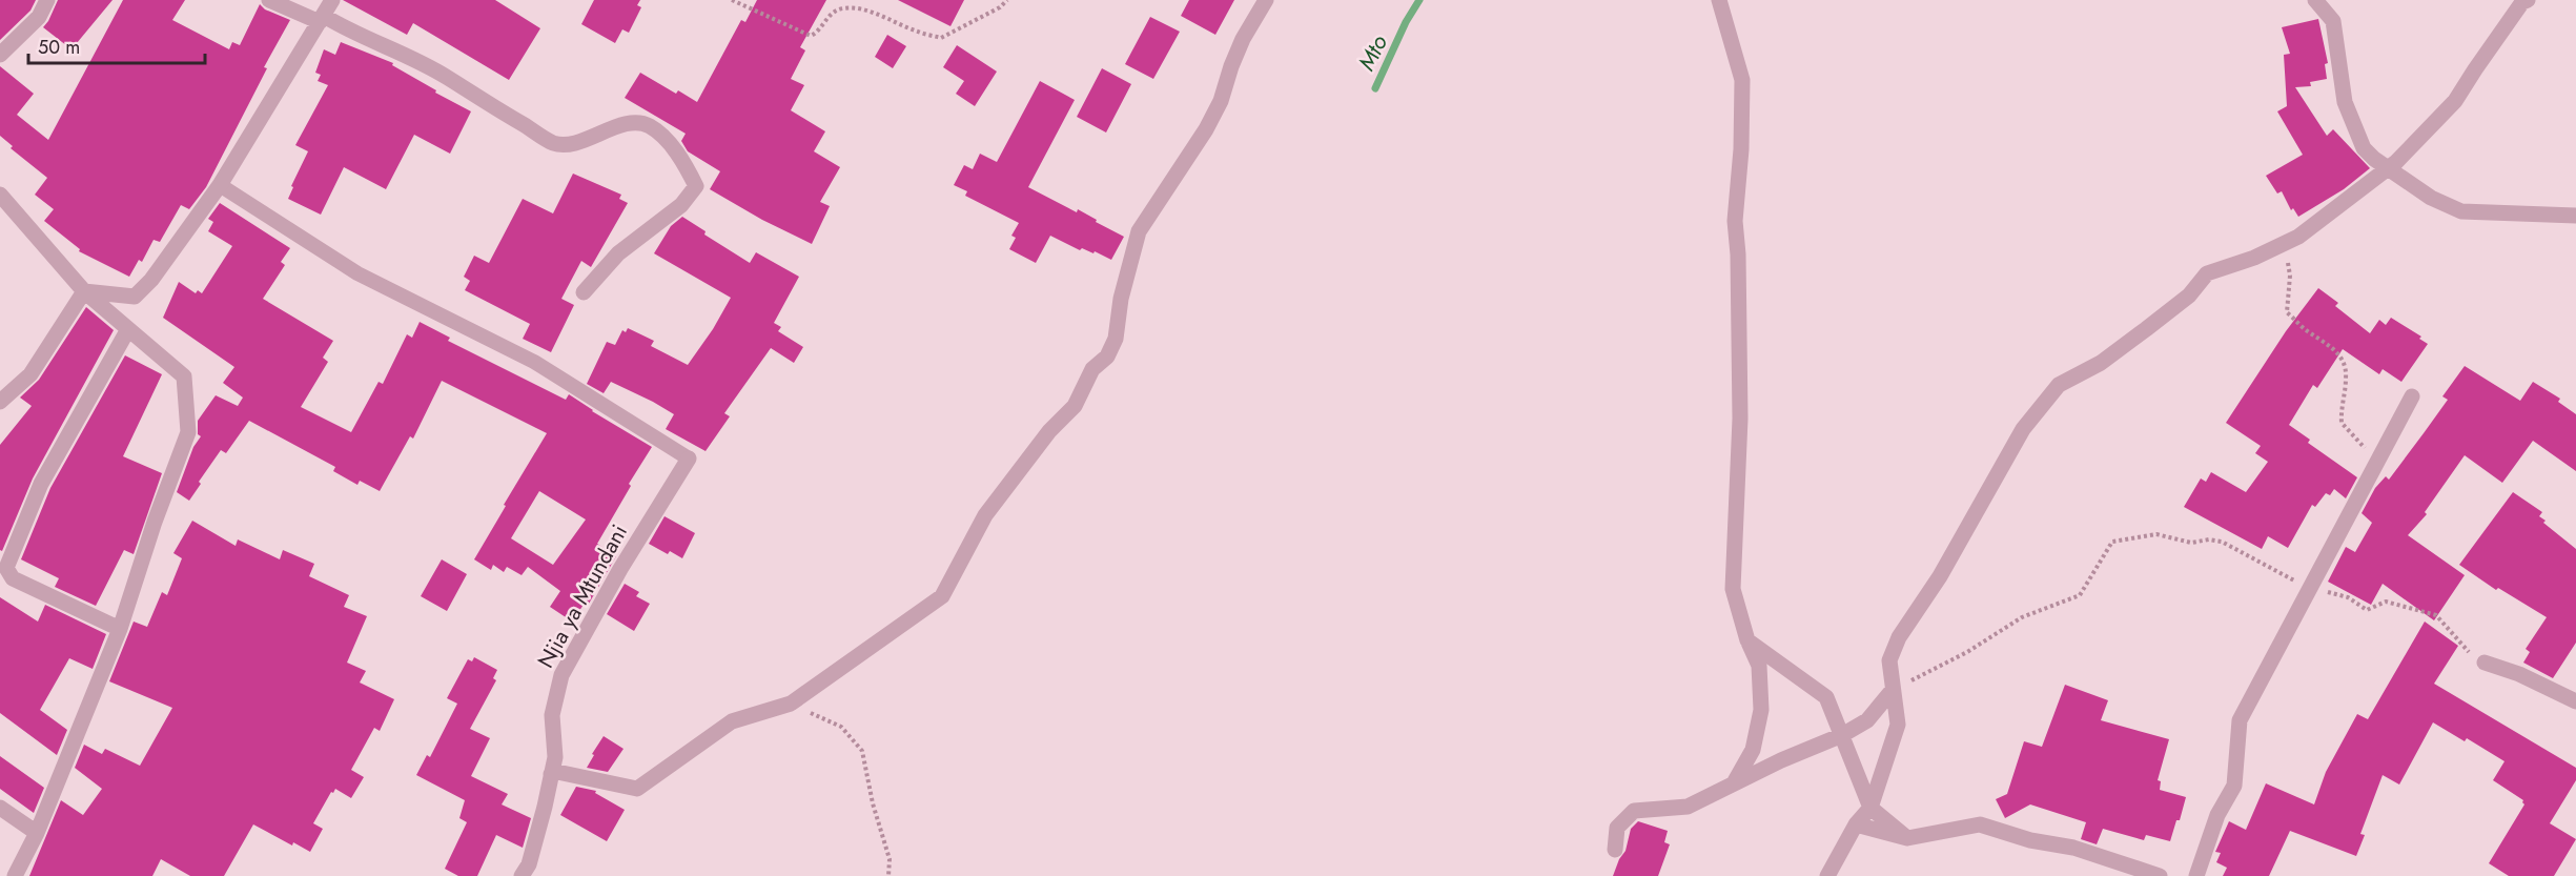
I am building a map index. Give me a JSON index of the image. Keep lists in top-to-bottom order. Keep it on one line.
{"streets":{"street":["Njia ya Mtundani"]},"water":["Mto"],"scale_bar":"50 m"}
